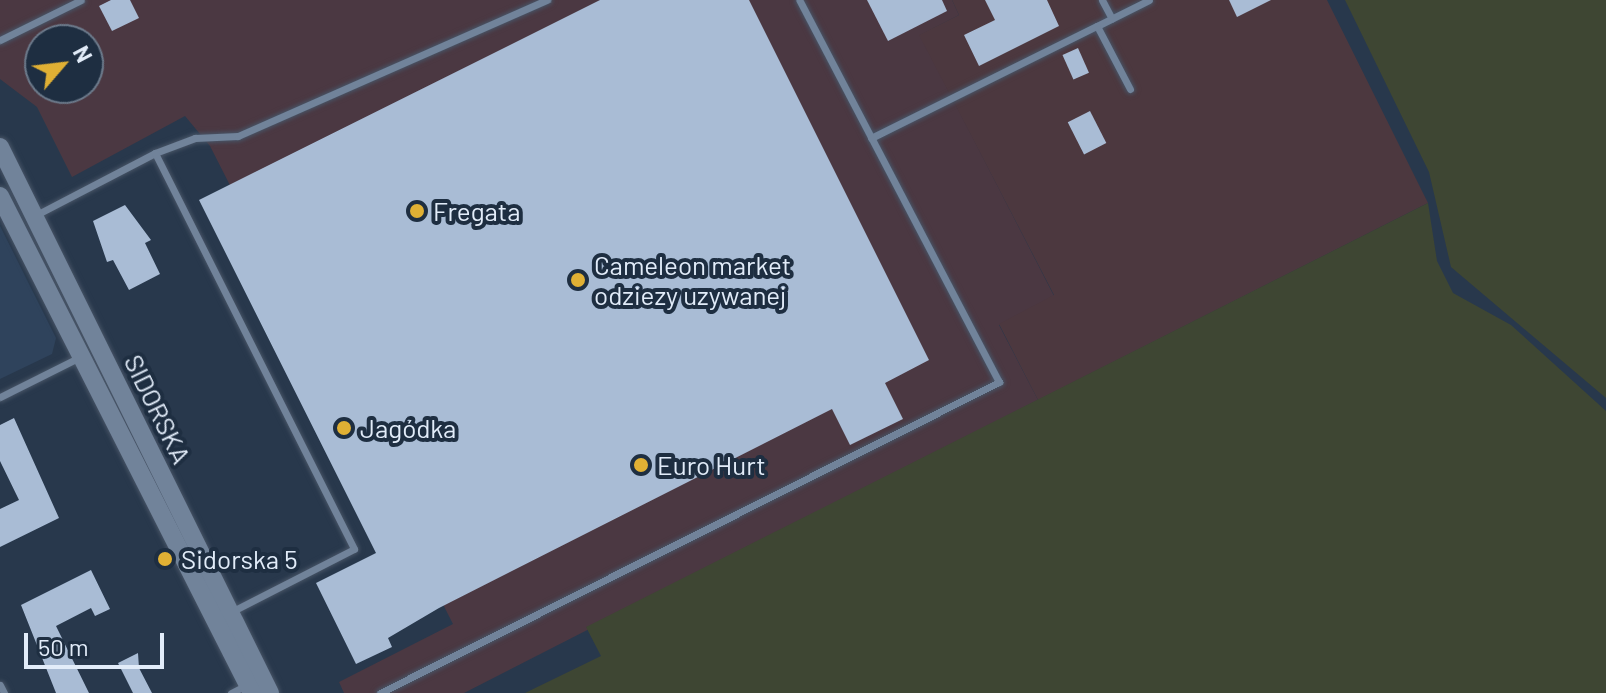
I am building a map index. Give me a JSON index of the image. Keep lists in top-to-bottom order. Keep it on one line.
{"streets":{"street":["SIDORSKA"]},"places":["Fregata","Cameleon market odziezy uzywanej","Jagódka","Euro Hurt","Sidorska 5"],"scale_bar":"50 m","north":"top right"}
